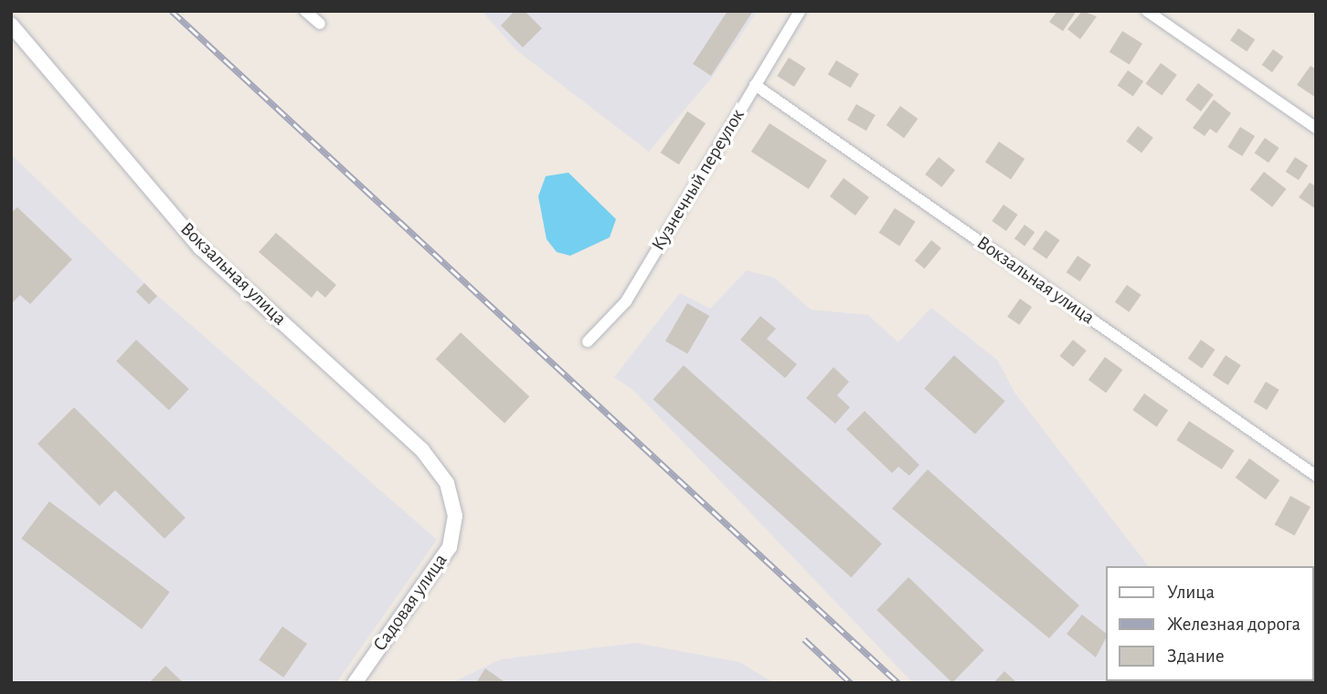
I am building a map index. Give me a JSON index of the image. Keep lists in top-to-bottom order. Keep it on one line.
{"streets":{"street":["Кузнечный переулок","Вокзальная улица","Садовая улица"]},"crossings":[["Кузнечный переулок","Вокзальная улица"],["Вокзальная улица","Садовая улица"]],"legend":["Улица","Железная дорога","Здание"]}
